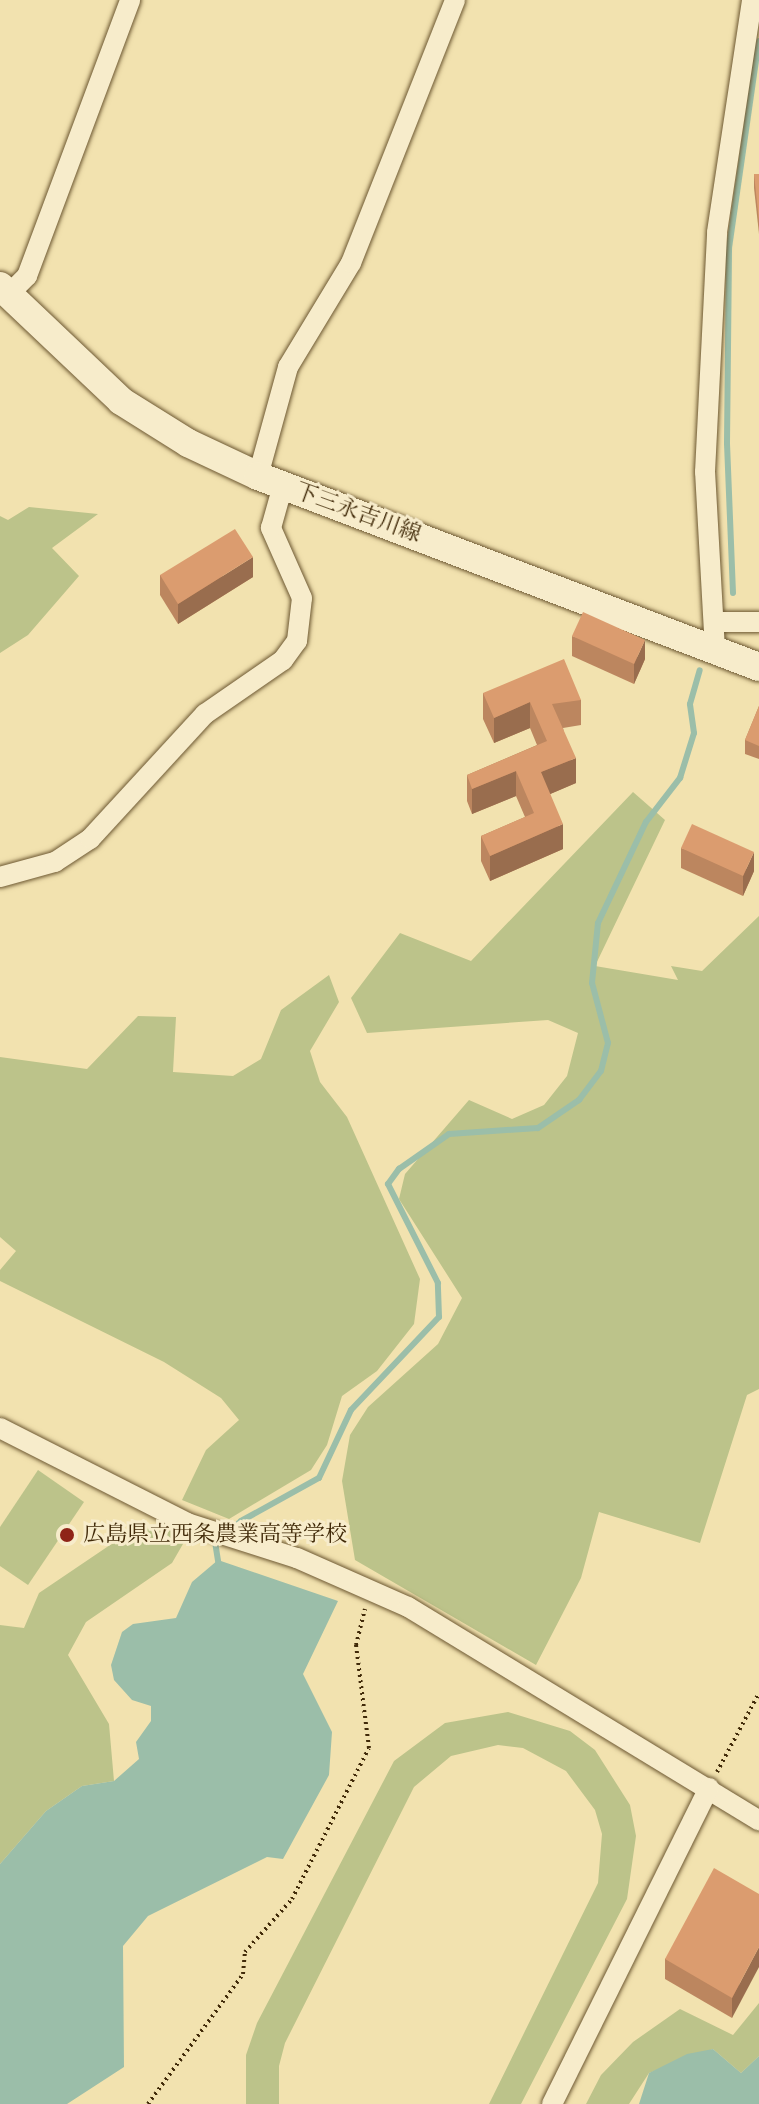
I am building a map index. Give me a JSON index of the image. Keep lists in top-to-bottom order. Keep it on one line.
{"streets":{"main road":["下三永吉川線"]},"places":["広島県立西条農業高等学校"]}
